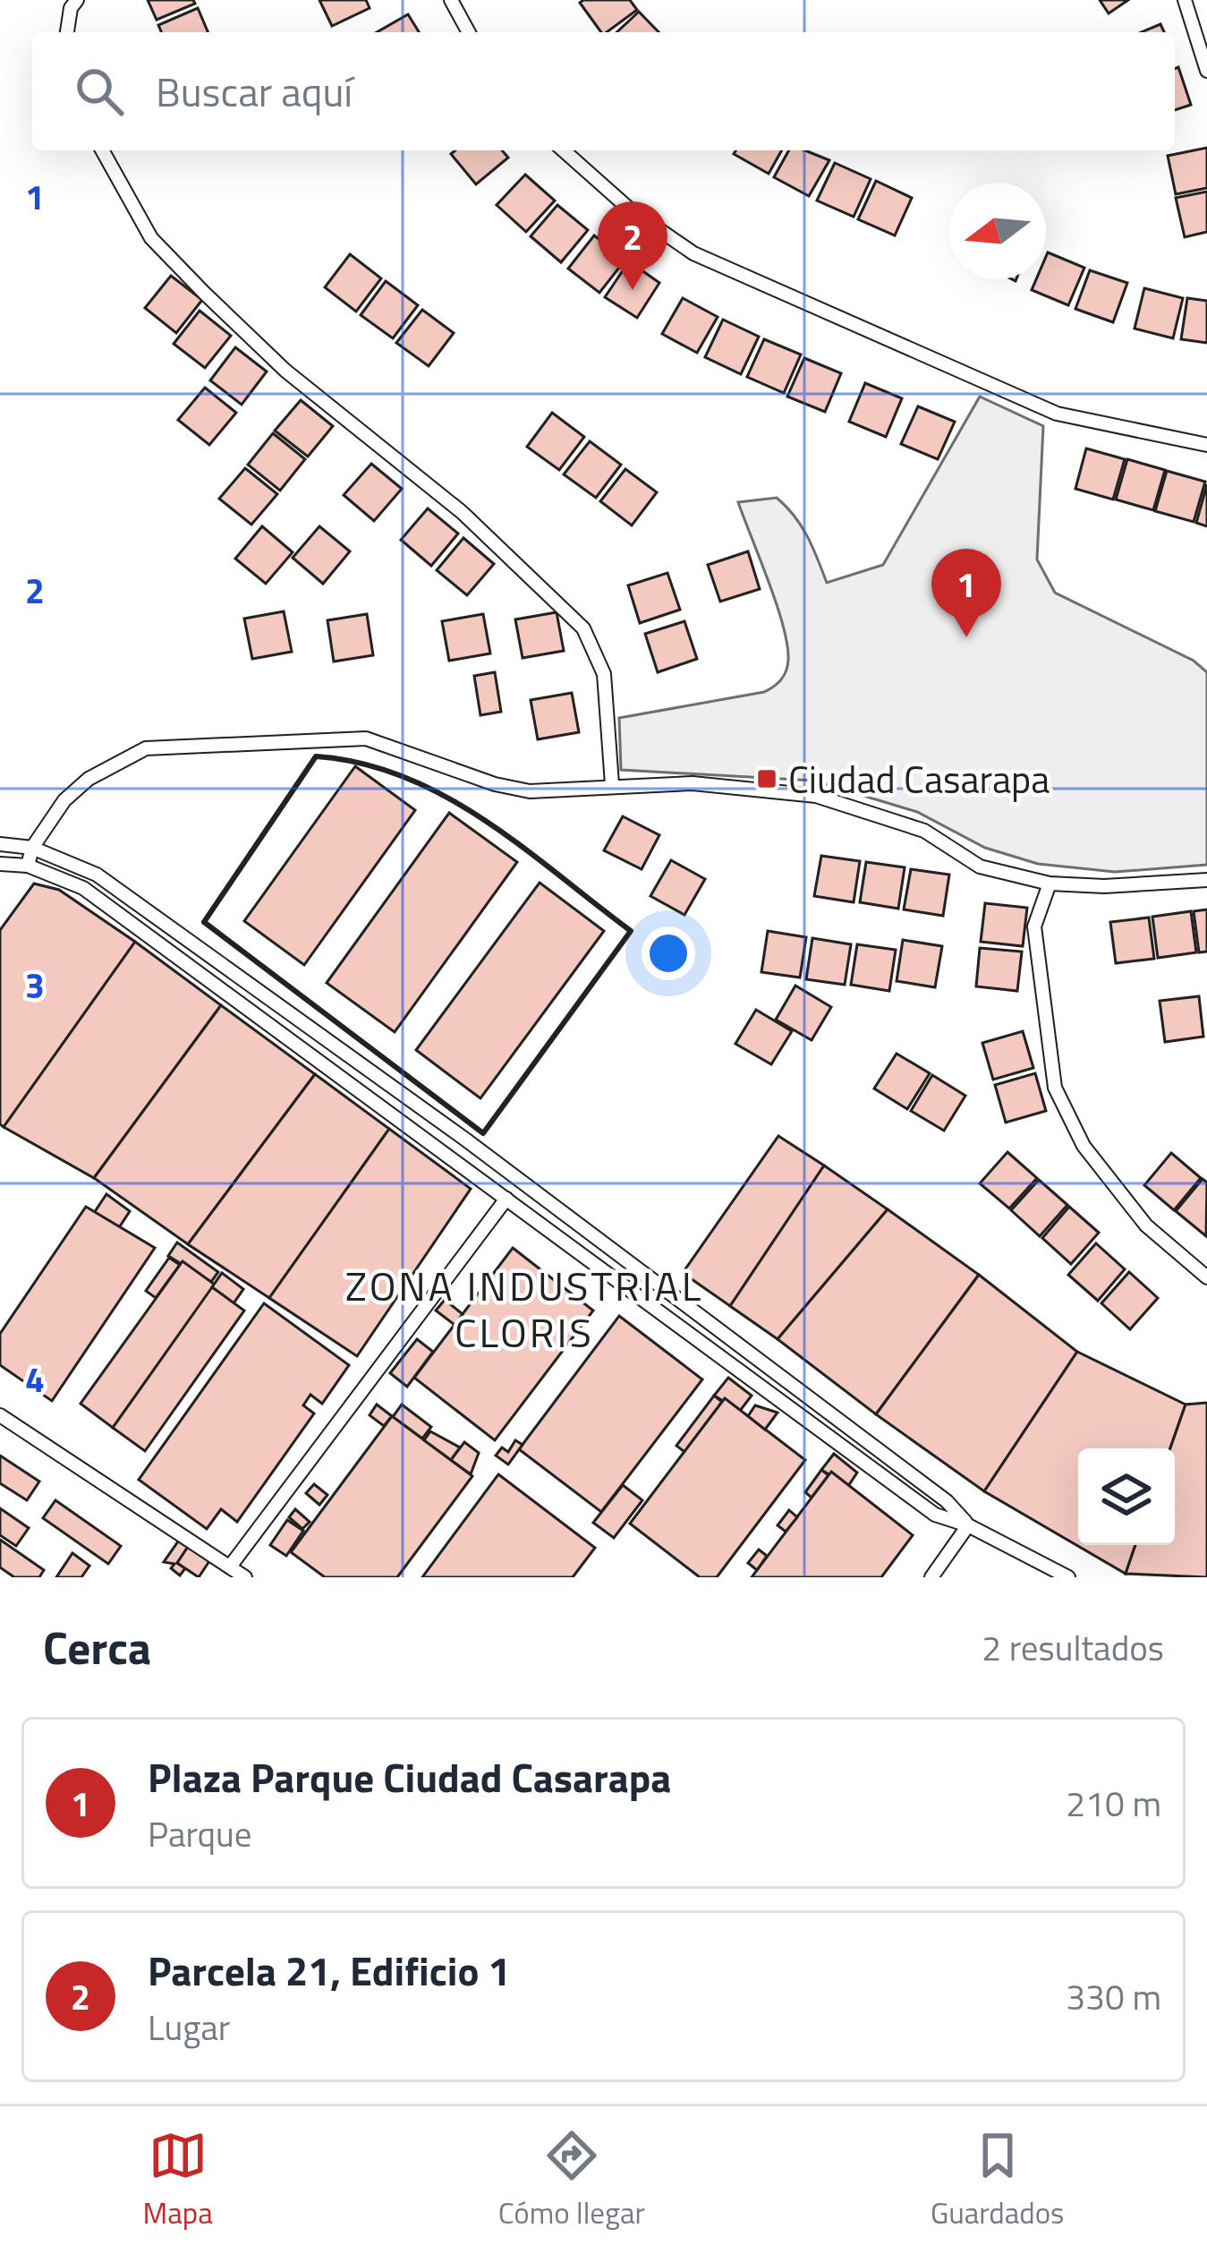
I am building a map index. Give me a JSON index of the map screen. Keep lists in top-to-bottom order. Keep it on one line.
{"districts":["ZONA INDUSTRIAL CLORIS"],"places":{"transit":["Ciudad Casarapa"]},"north":"left","page":{"search":"Buscar aquí","pins":["2","1"],"heading":["Cerca","2 resultados"],"list":[{"mark":"1","name":"Plaza Parque Ciudad Casarapa","note":"Parque","value":"210 m"},{"mark":"2","name":"Parcela 21, Edificio 1","note":"Lugar","value":"330 m"}],"nav":["Mapa","Cómo llegar","Guardados"]},"grid":{"rows":["1","2","3","4"]}}
